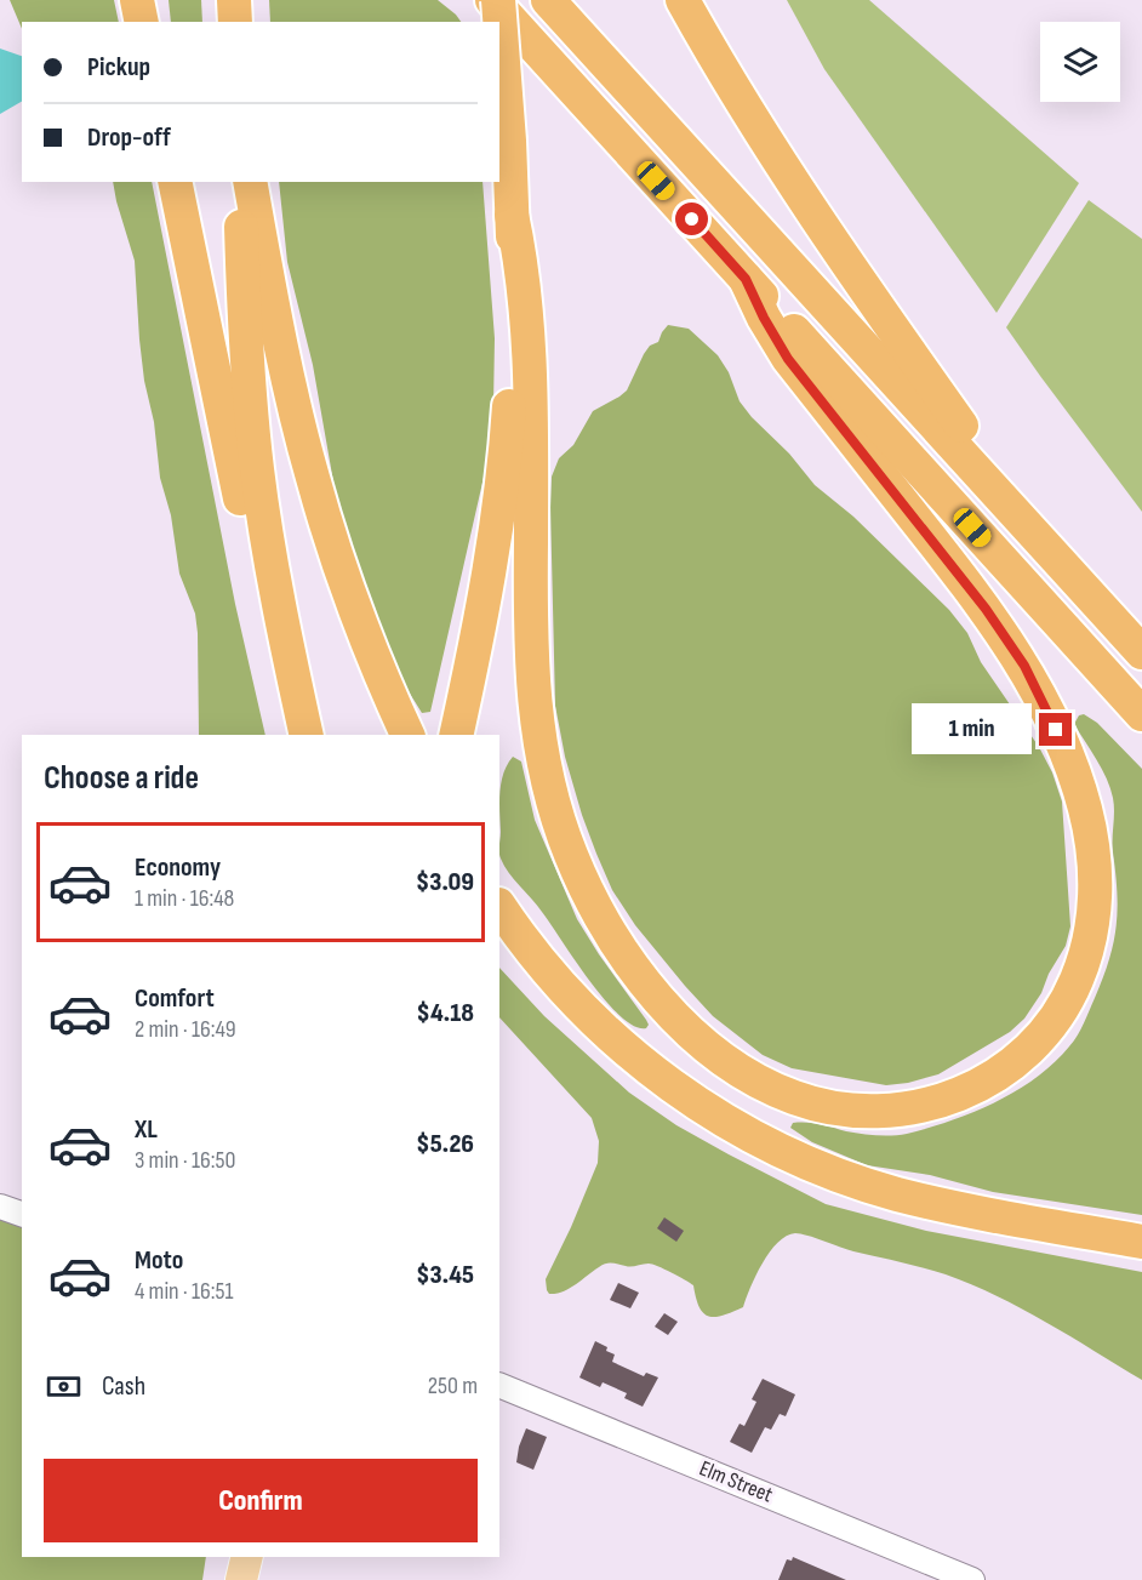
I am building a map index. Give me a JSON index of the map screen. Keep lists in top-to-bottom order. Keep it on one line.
{"streets":{"street":["Elm Street"]},"page":{"banner":["Pickup","Drop-off"],"bubble":"1 min","heading":"Choose a ride","list":[{"name":"Economy","note":"1 min · 16:48","value":"$3.09"},{"name":"Comfort","note":"2 min · 16:49","value":"$4.18"},{"name":"XL","note":"3 min · 16:50","value":"$5.26"},{"name":"Moto","note":"4 min · 16:51","value":"$3.45"}],"pay":["Cash","250 m"],"buttons":"Confirm"}}
